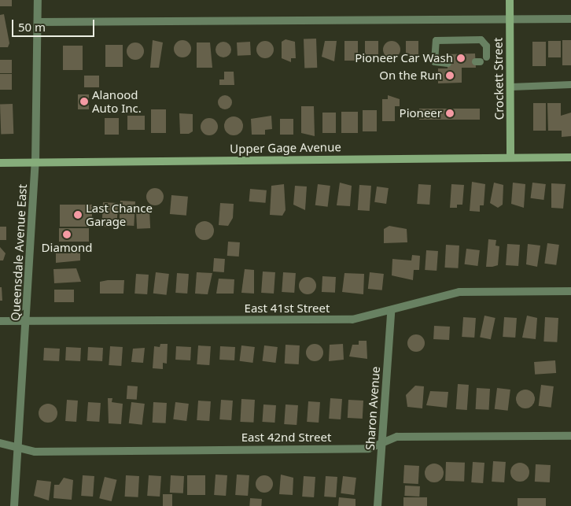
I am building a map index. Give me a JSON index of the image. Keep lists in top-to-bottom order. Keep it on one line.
{"streets":{"main road":["Crockett Street","Upper Gage Avenue"],"street":["Queensdale Avenue East","East 41st Street","Sharon Avenue","East 42nd Street"]},"crossings":[["Crockett Street","Upper Gage Avenue"],["Upper Gage Avenue","Queensdale Avenue East"],["Queensdale Avenue East","East 41st Street"],["Queensdale Avenue East","East 42nd Street"],["East 41st Street","Sharon Avenue"],["Sharon Avenue","East 42nd Street"]],"places":["Pioneer Car Wash","On the Run","Alanood Auto Inc.","Pioneer","Last Chance Garage","Diamond"],"scale_bar":"50 m"}
